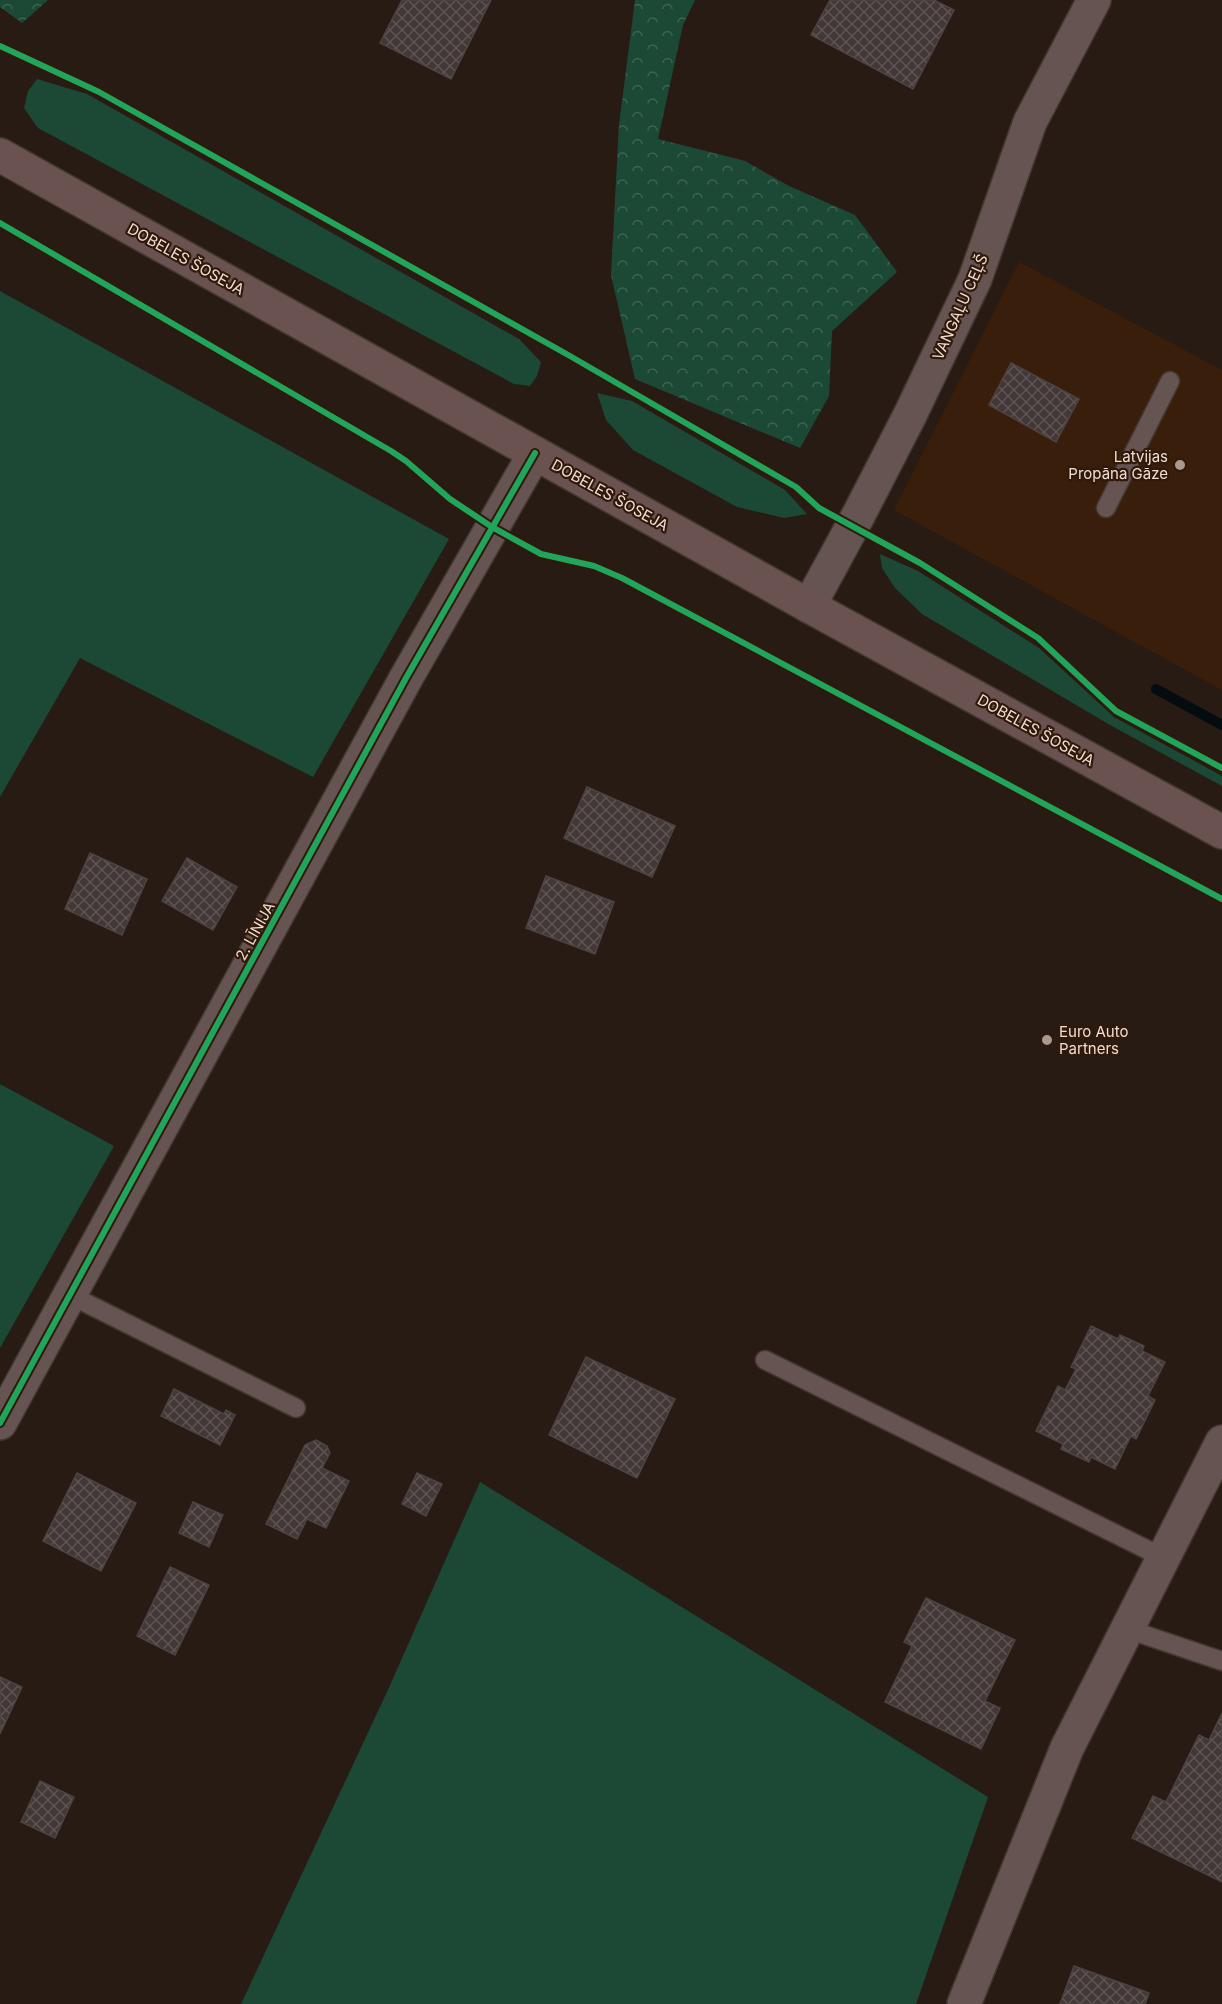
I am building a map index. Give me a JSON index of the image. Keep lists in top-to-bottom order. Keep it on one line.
{"streets":{"main road":["DOBELES ŠOSEJA"],"street":["VANGAĻU CEĻŠ","2. LĪNIJA"]},"crossings":[["DOBELES ŠOSEJA","VANGAĻU CEĻŠ"],["DOBELES ŠOSEJA","2. LĪNIJA"]],"places":["Latvijas Propāna Gāze","Euro Auto Partners"]}
